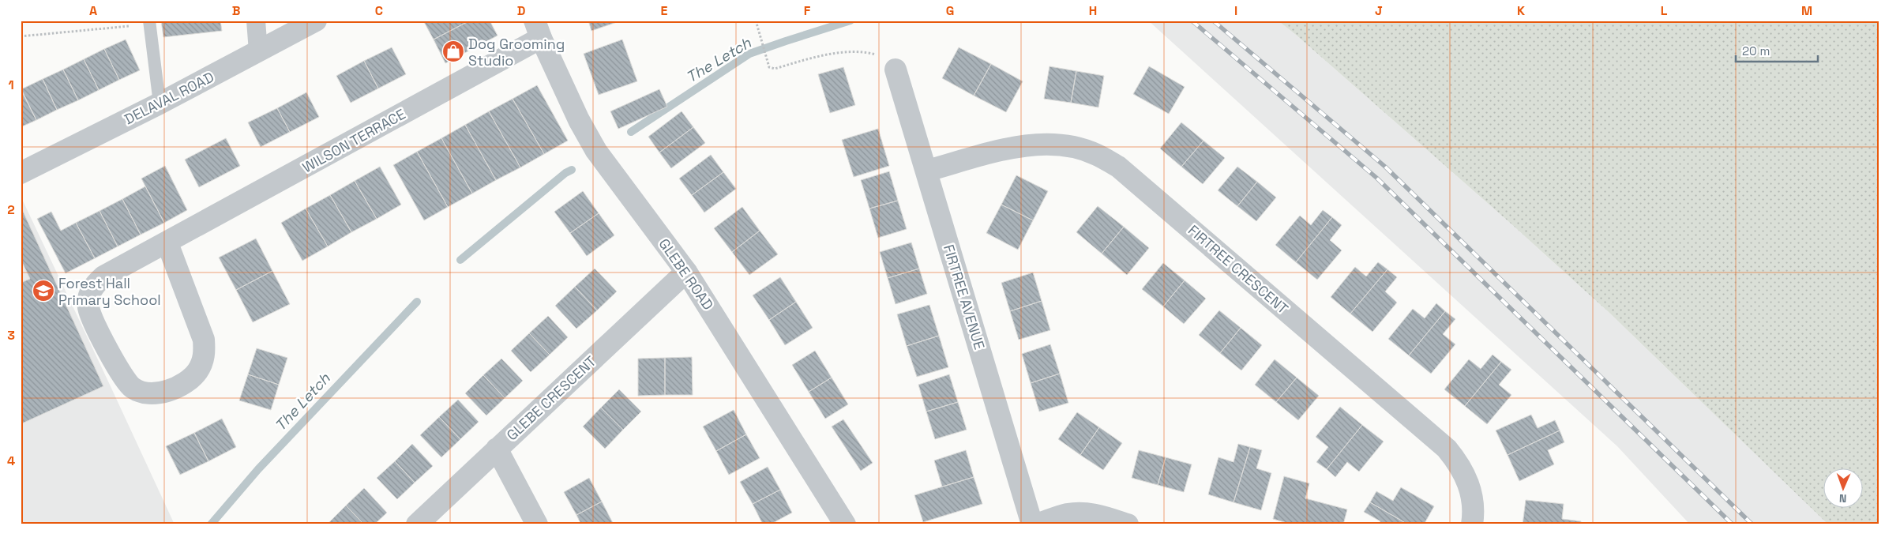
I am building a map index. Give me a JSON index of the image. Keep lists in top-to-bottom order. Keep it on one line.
{"streets":{"street":["DELAVAL ROAD","WILSON TERRACE","FIRTREE CRESCENT","GLEBE ROAD","FIRTREE AVENUE","GLEBE CRESCENT"]},"crossings":[["WILSON TERRACE","GLEBE ROAD"],["FIRTREE CRESCENT","FIRTREE AVENUE"],["GLEBE ROAD","GLEBE CRESCENT"]],"water":["The Letch"],"places":{"shop":["Dog Grooming Studio"],"school or university":["Forest Hall Primary School"]},"scale_bar":"20 m","north":"bottom","grid":{"columns":["A","B","C","D","E","F","G","H","I","J","K","L","M"],"rows":["1","2","3","4"]}}
